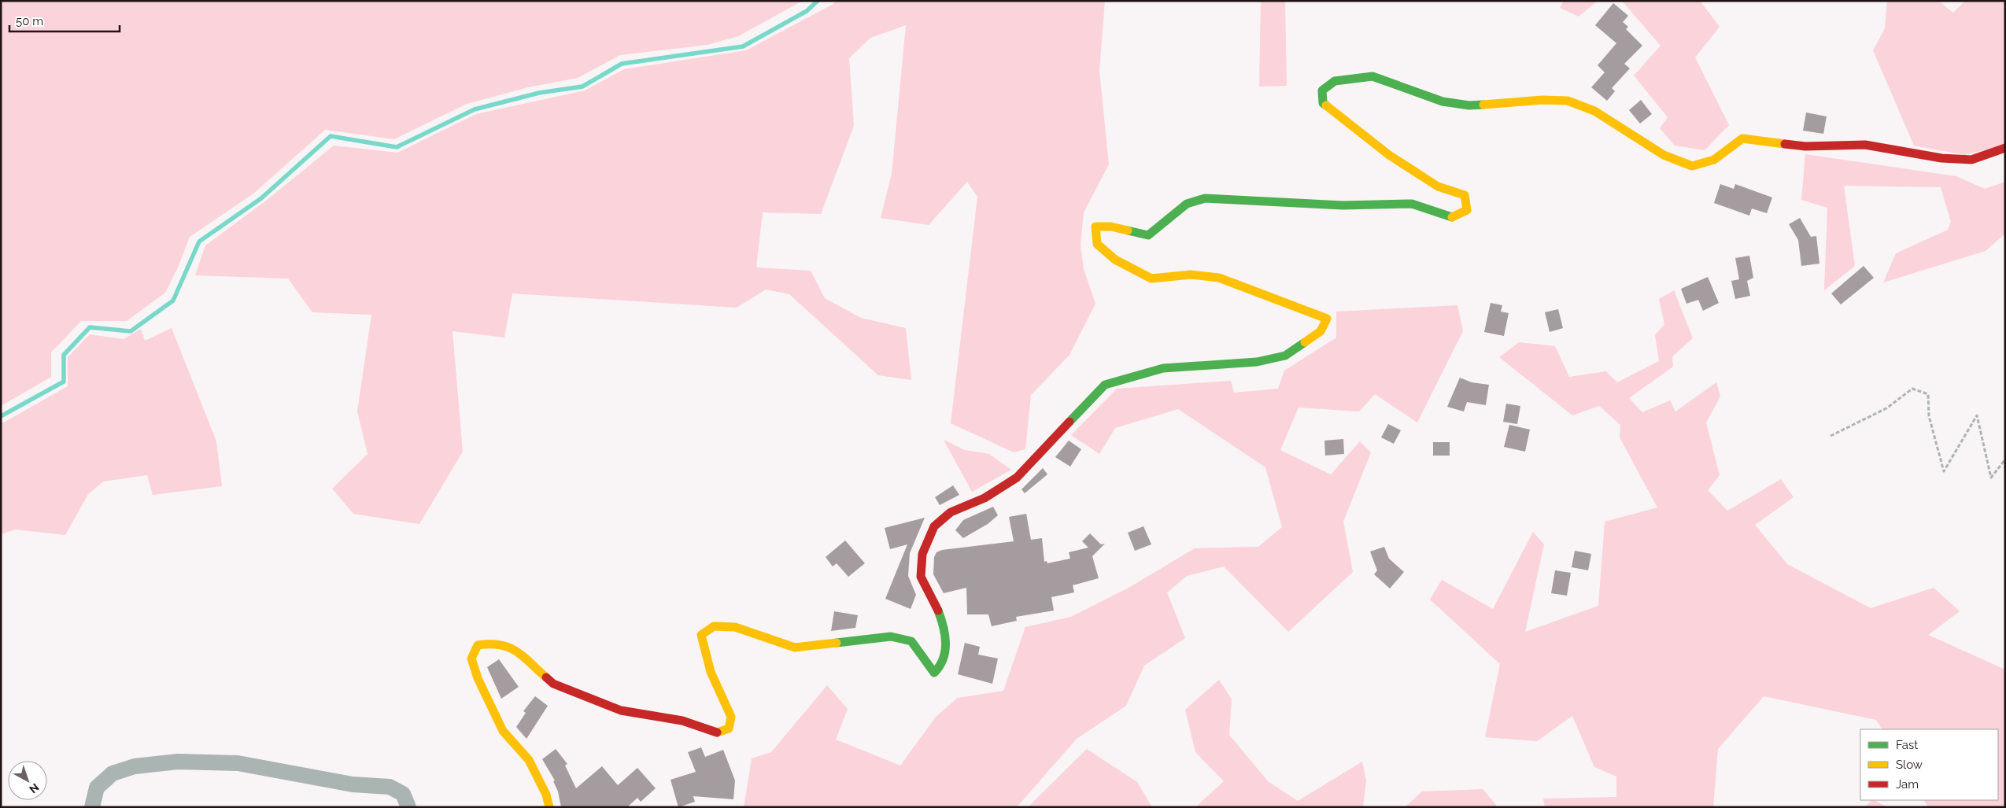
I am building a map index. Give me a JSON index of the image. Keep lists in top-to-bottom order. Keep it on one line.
{"legend":["Fast","Slow","Jam"],"scale_bar":"50 m","north":"bottom right"}
